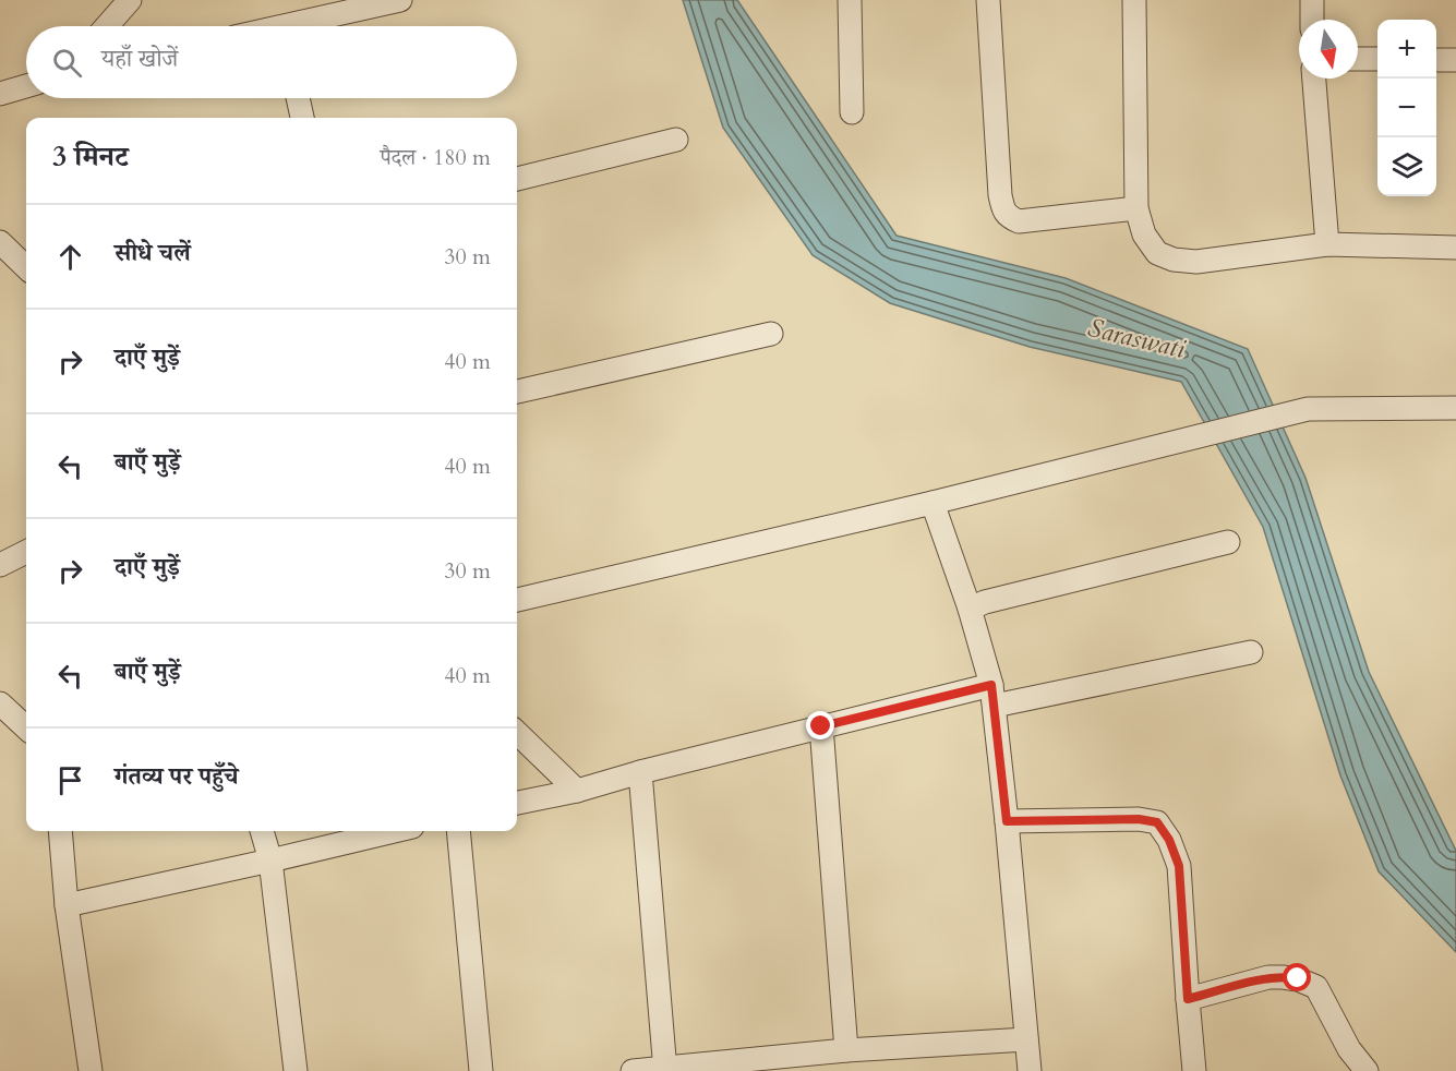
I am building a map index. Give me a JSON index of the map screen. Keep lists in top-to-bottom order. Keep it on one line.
{"water":["Saraswati"],"north":"bottom","page":{"map_buttons":["+","−"],"search":"यहाँ खोजें","heading":["3 मिनट","पैदल · 180 m"],"list":[["सीधे चलें","30 m"],["दाएँ मुड़ें","40 m"],["बाएँ मुड़ें","40 m"],["दाएँ मुड़ें","30 m"],["बाएँ मुड़ें","40 m"],"गंतव्य पर पहुँचे"]}}
